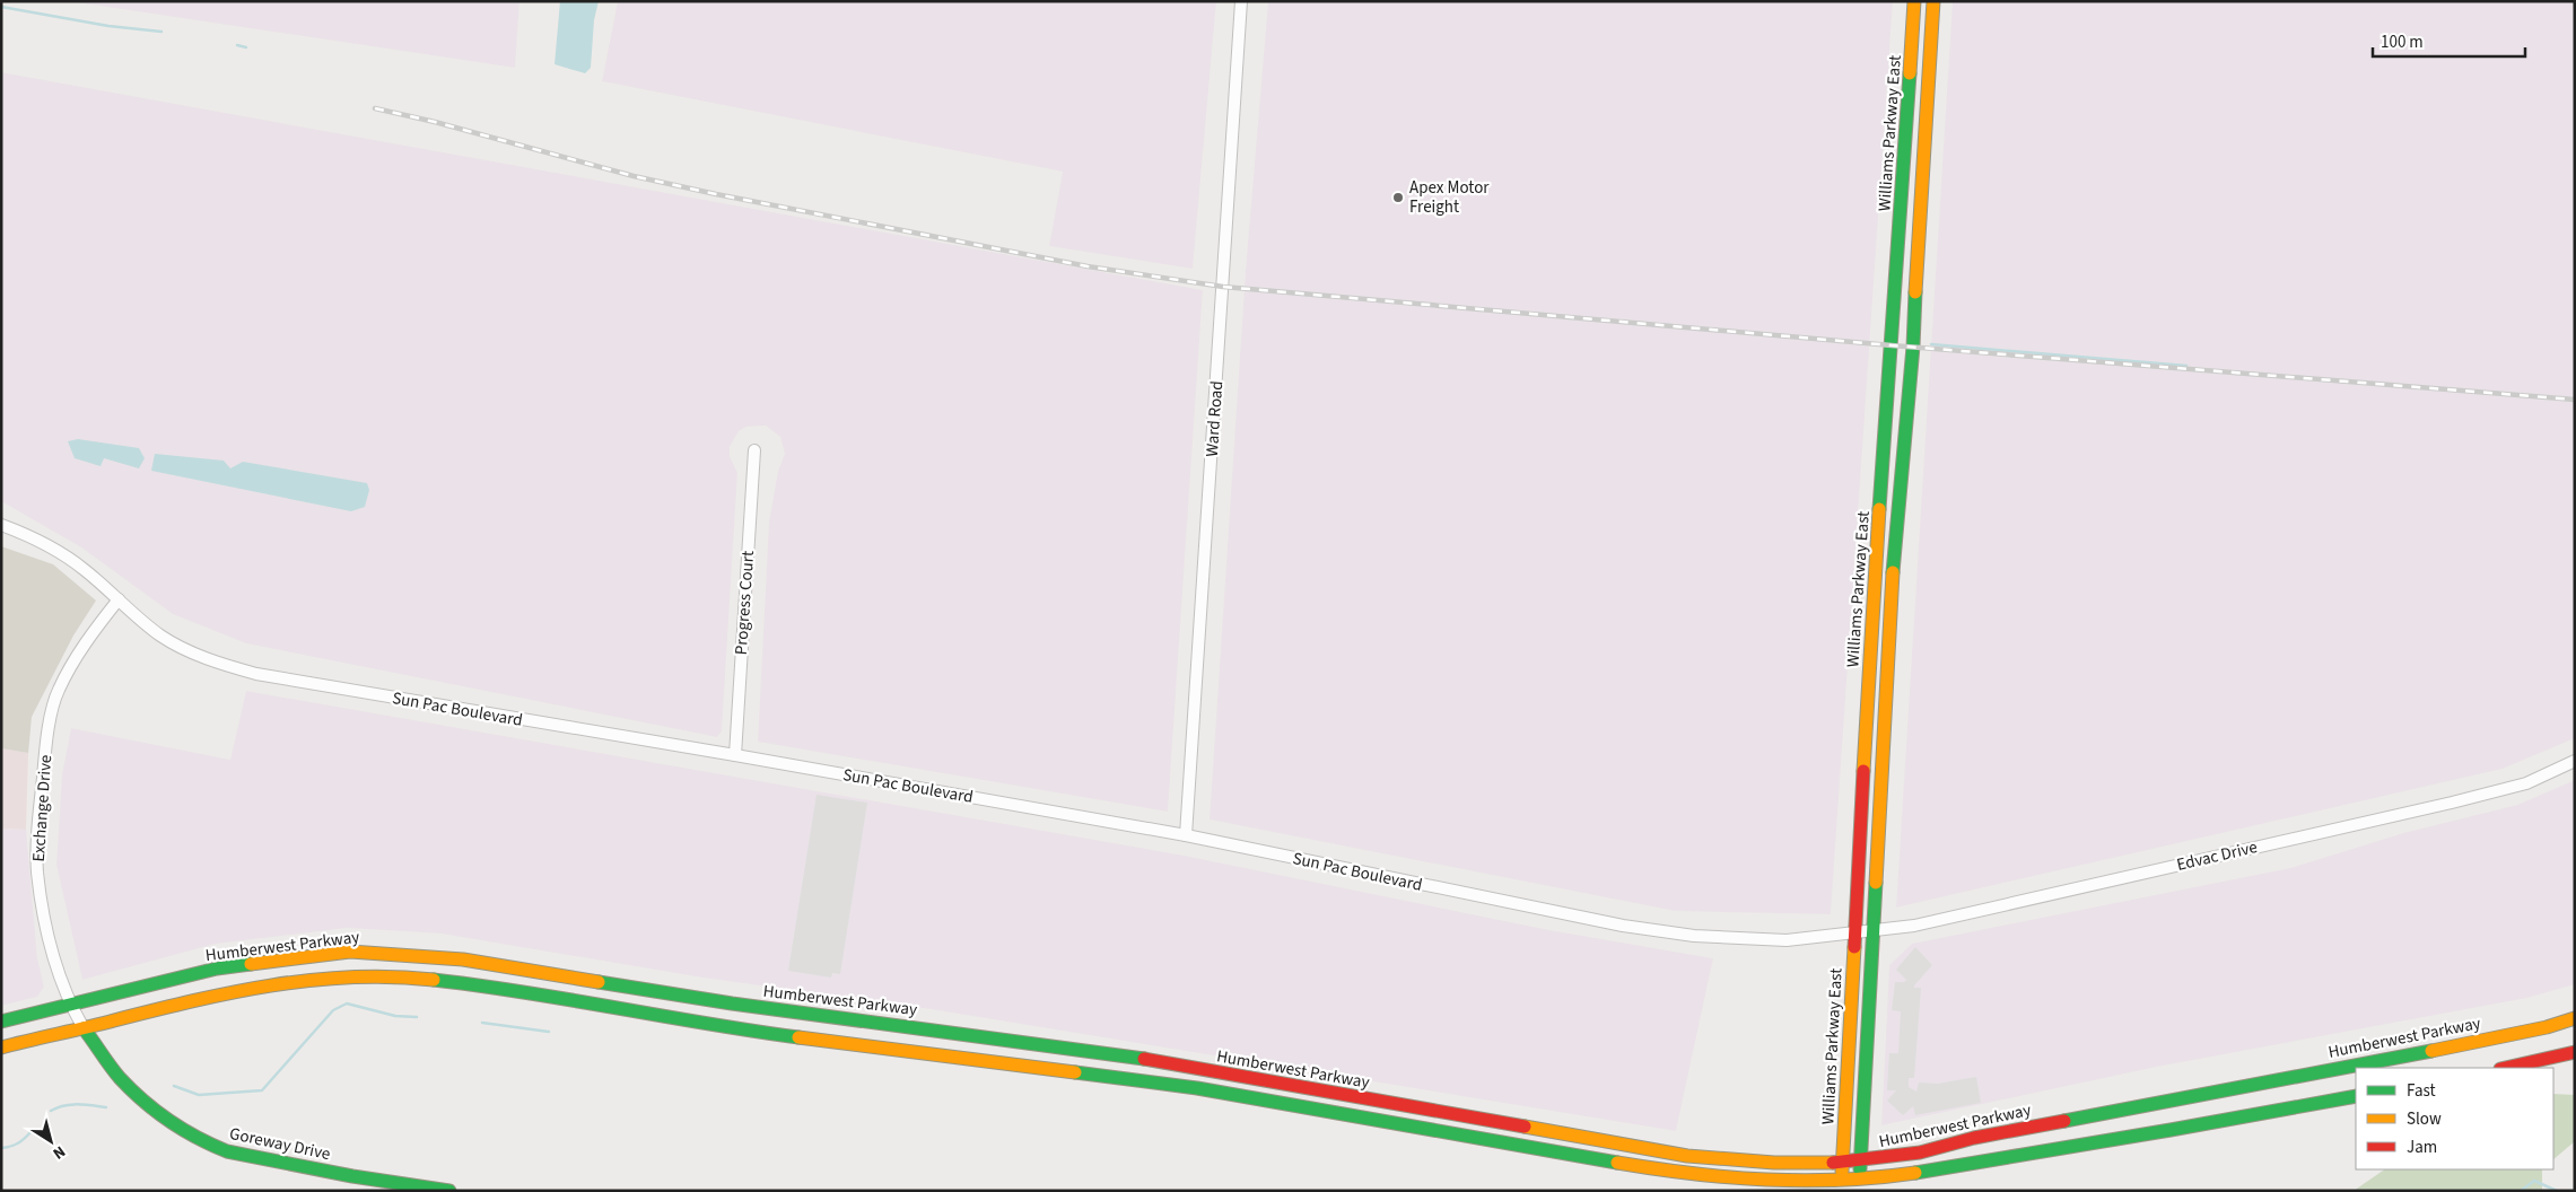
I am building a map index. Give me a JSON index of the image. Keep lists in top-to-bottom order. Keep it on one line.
{"streets":{"main road":["Williams Parkway East","Humberwest Parkway","Goreway Drive"],"street":["Ward Road","Progress Court","Sun Pac Boulevard","Exchange Drive","Edvac Drive"]},"crossings":[["Williams Parkway East","Sun Pac Boulevard"],["Williams Parkway East","Edvac Drive"],["Williams Parkway East","Humberwest Parkway"],["Ward Road","Sun Pac Boulevard"],["Progress Court","Sun Pac Boulevard"],["Sun Pac Boulevard","Exchange Drive"],["Sun Pac Boulevard","Edvac Drive"],["Exchange Drive","Humberwest Parkway"],["Exchange Drive","Goreway Drive"]],"places":["Apex Motor Freight"],"legend":["Fast","Slow","Jam"],"scale_bar":"100 m","north":"bottom right"}
